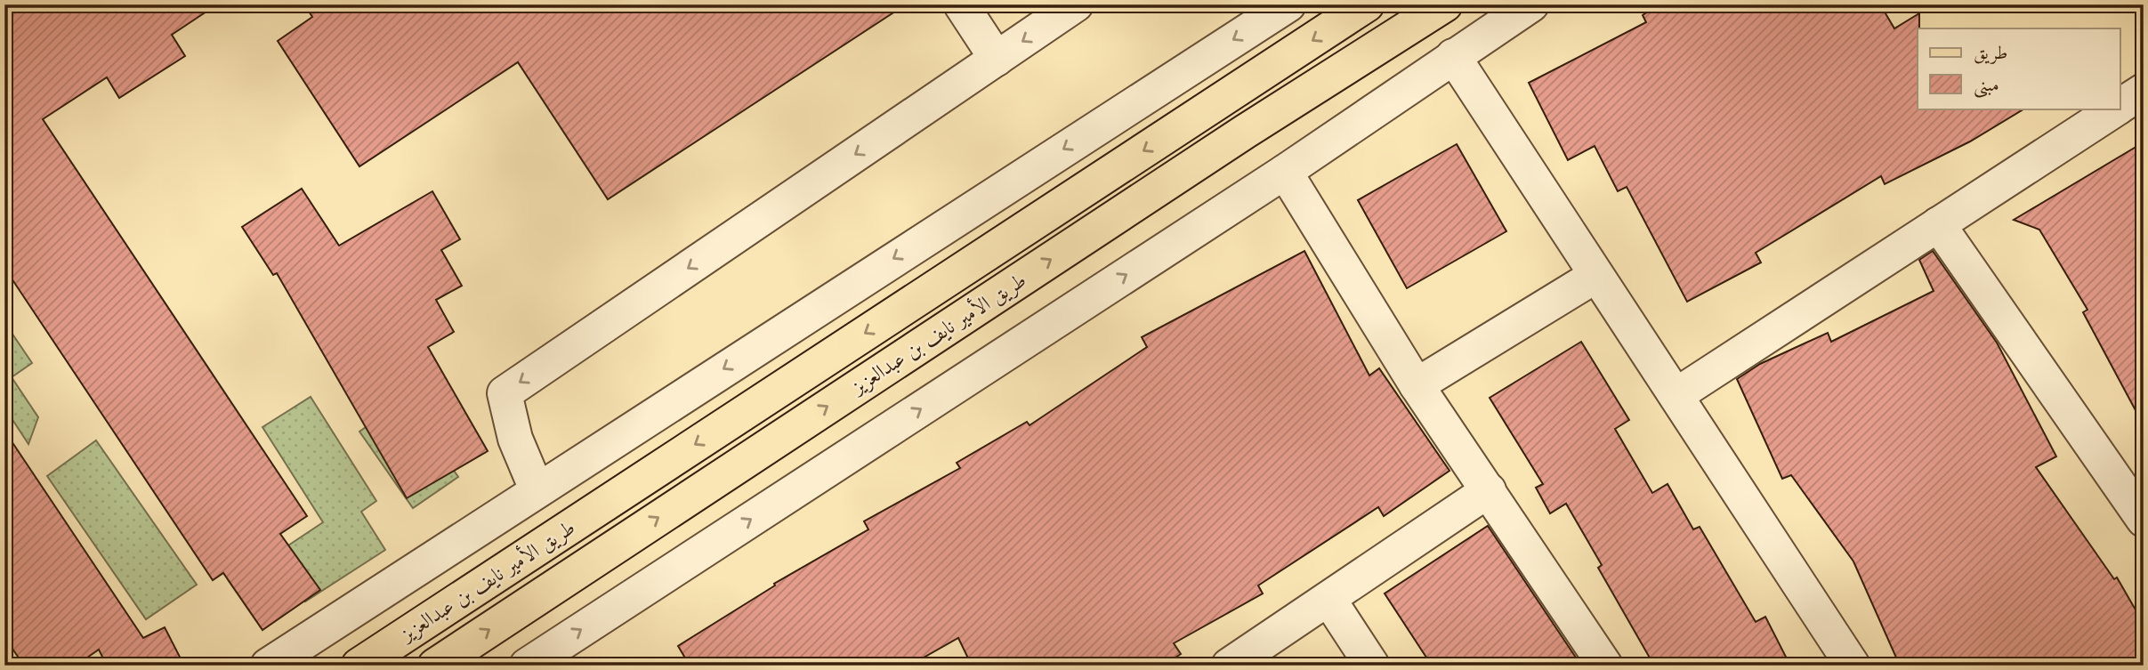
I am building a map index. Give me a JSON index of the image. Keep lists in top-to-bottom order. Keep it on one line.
{"streets":{"main road":["طريق الأمير نايف بن عبدالعزيز"]},"legend":["طريق","مبنى"]}
